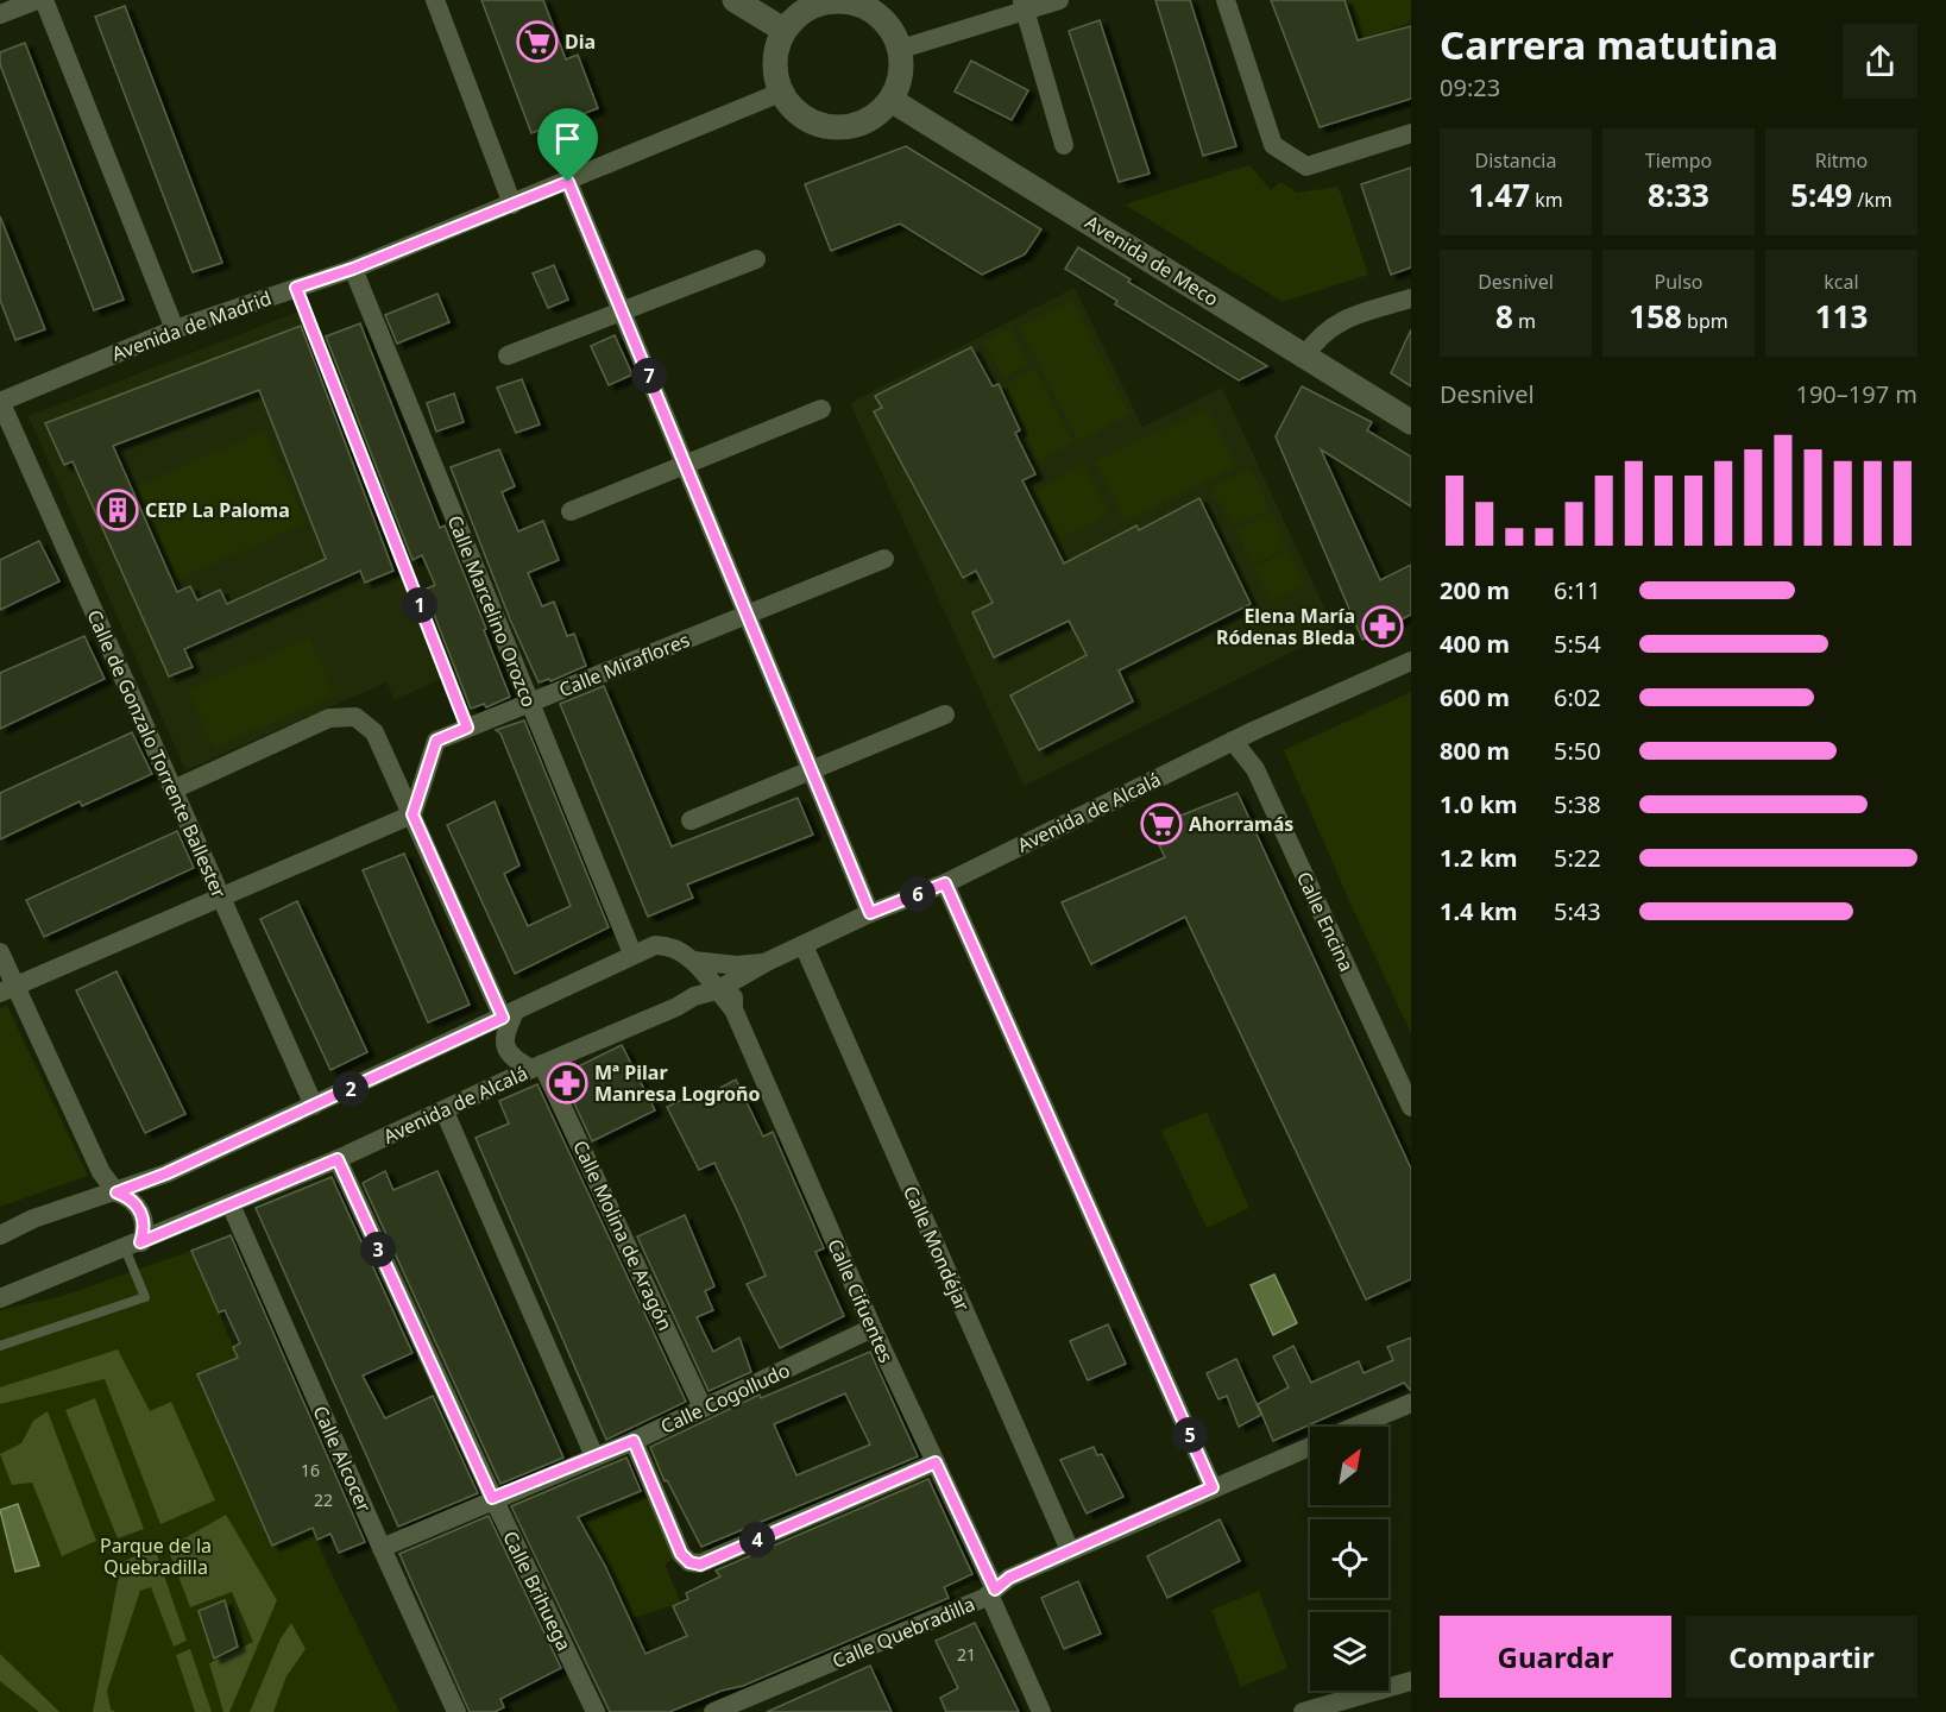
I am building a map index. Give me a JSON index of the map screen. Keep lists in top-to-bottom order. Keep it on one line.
{"streets":{"street":["Avenida de Meco","Avenida de Madrid","Calle Marcelino Orozco","Calle Miraflores","Calle de Gonzalo Torrente Ballester","Avenida de Alcalá","Calle Encina","Calle Molina de Aragón","Calle Mondéjar","Calle Cifuentes","Calle Cogolludo","Calle Alcocer","Calle Brihuega","Calle Quebradilla"]},"crossings":[["Avenida de Meco","Avenida de Madrid"],["Avenida de Madrid","Calle Marcelino Orozco"],["Avenida de Madrid","Calle de Gonzalo Torrente Ballester"],["Calle Marcelino Orozco","Calle Miraflores"],["Calle Marcelino Orozco","Avenida de Alcalá"],["Calle de Gonzalo Torrente Ballester","Avenida de Alcalá"],["Avenida de Alcalá","Calle Encina"],["Avenida de Alcalá","Calle Molina de Aragón"],["Avenida de Alcalá","Calle Mondéjar"],["Avenida de Alcalá","Calle Cifuentes"],["Avenida de Alcalá","Calle Alcocer"],["Avenida de Alcalá","Calle Brihuega"],["Calle Molina de Aragón","Calle Cogolludo"],["Calle Mondéjar","Calle Quebradilla"],["Calle Cifuentes","Calle Cogolludo"],["Calle Cifuentes","Calle Quebradilla"],["Calle Cogolludo","Calle Alcocer"],["Calle Cogolludo","Calle Brihuega"]],"parks":["Parque de la Quebradilla"],"places":{"supermarket":["Dia","Ahorramás"],"building":["CEIP La Paloma"],"pharmacy":["Elena María Ródenas Bleda","Mª Pilar Manresa Logroño"]},"house_numbers":["16","22","21"],"north":"top right","page":{"heading":["Carrera matutina","09:23"],"stats":[["Distancia","1.47 km"],["Tiempo","8:33"],["Ritmo","5:49 /km"],["Desnivel","8 m"],["Pulso","158 bpm"],["kcal","113"]],"pins":["7","1","6","2","3","5","4"],"chart":["Desnivel","190–197 m"],"list":[{"name":"200 m","note":"6:11"},{"name":"400 m","note":"5:54"},{"name":"600 m","note":"6:02"},{"name":"800 m","note":"5:50"},{"name":"1.0 km","note":"5:38"},{"name":"1.2 km","note":"5:22"},{"name":"1.4 km","note":"5:43"}],"buttons":["Guardar","Compartir"]}}
